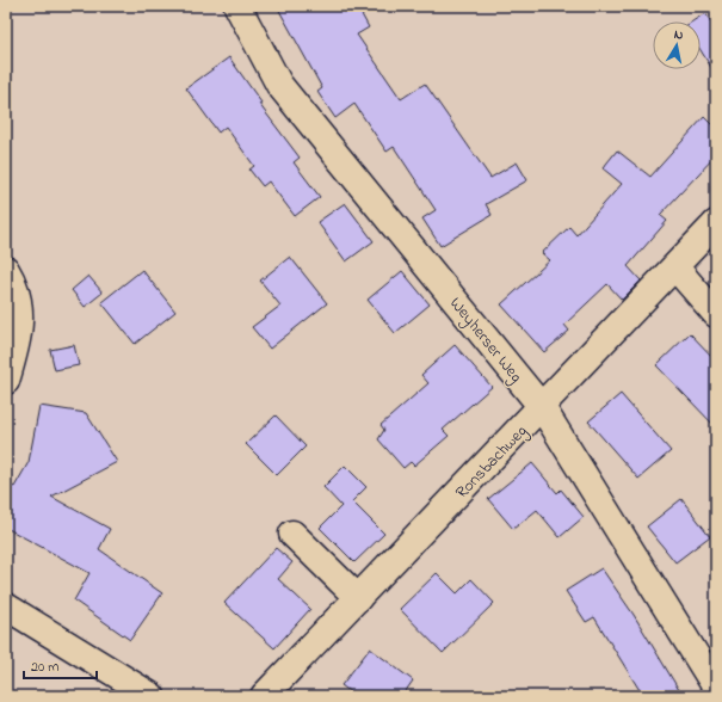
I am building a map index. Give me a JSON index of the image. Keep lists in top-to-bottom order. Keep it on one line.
{"streets":{"street":["Weyherser Weg","Ronsbachweg"]},"crossings":[["Weyherser Weg","Ronsbachweg"]],"scale_bar":"20 m","north":"top"}
